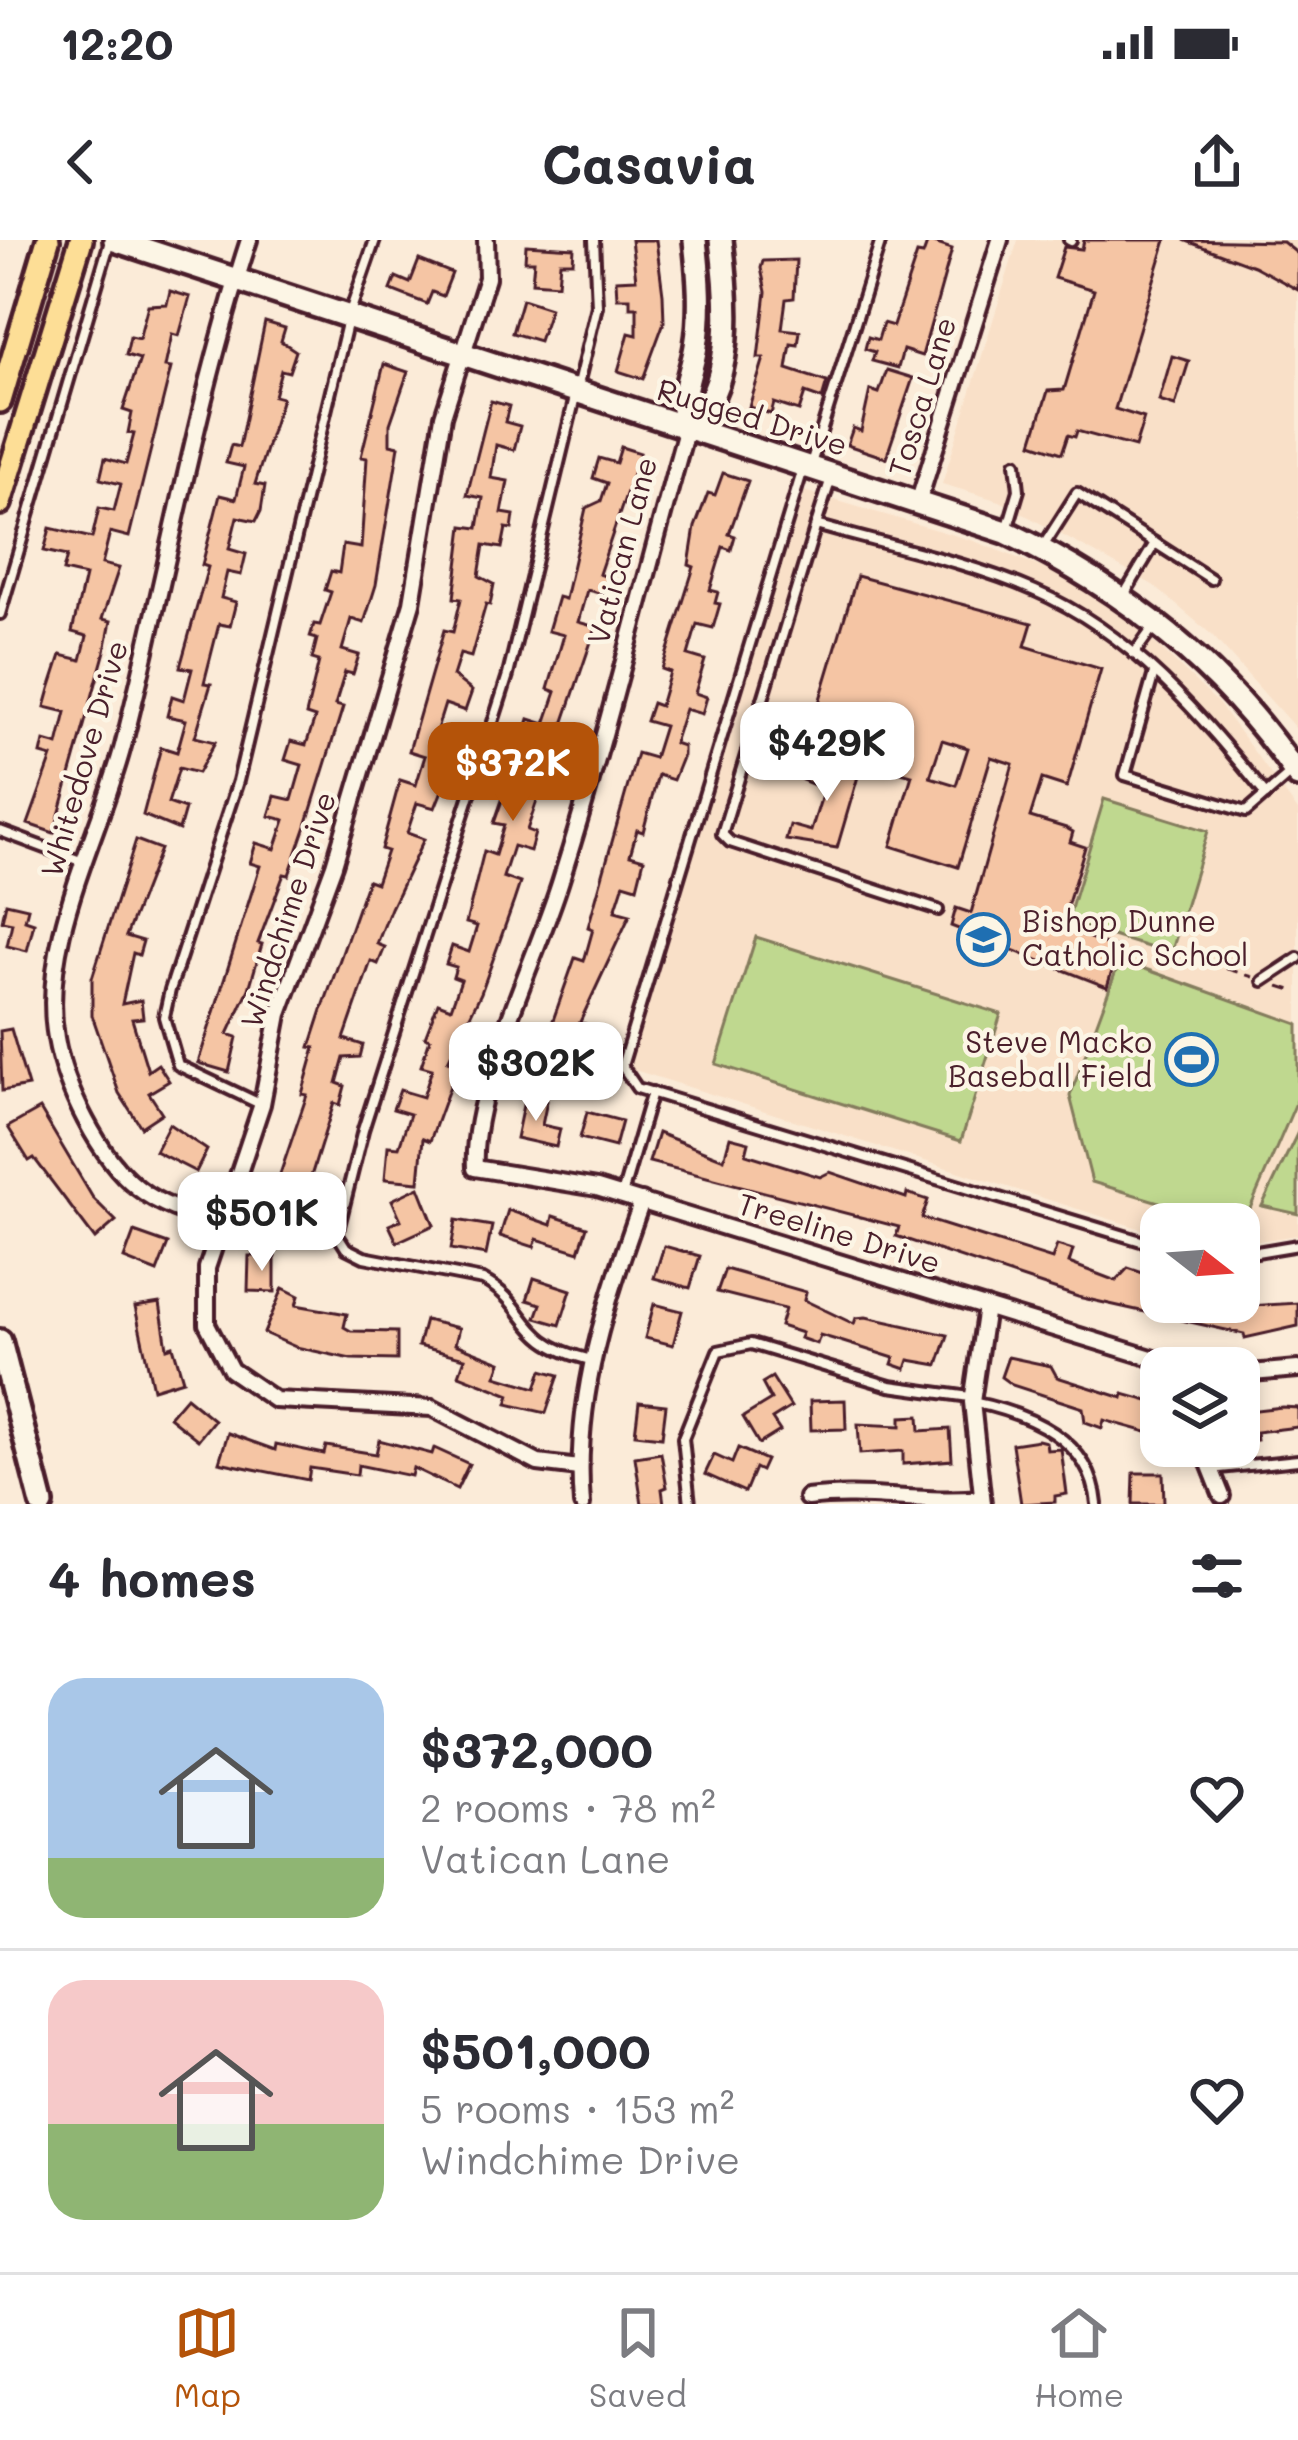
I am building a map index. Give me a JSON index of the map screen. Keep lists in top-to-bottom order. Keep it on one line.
{"streets":{"street":["Tosca Lane","Rugged Drive","Vatican Lane","Whitedove Drive","Windchime Drive","Treeline Drive"]},"crossings":[["Tosca Lane","Rugged Drive"],["Rugged Drive","Vatican Lane"],["Rugged Drive","Whitedove Drive"],["Rugged Drive","Windchime Drive"],["Vatican Lane","Treeline Drive"],["Whitedove Drive","Windchime Drive"]],"places":{"school or university":["Bishop Dunne Catholic School"],"sports":["Steve Macko Baseball Field"]},"north":"right","page":{"status":"12:20","header":"Casavia","price":["$429K","$372K","$302K","$501K"],"heading":"4 homes","list":[{"name":"$372,000","note":"2 rooms · 78 m² · Vatican Lane"},{"name":"$501,000","note":"5 rooms · 153 m² · Windchime Drive"}],"tabs":["Map","Saved","Home"]}}
